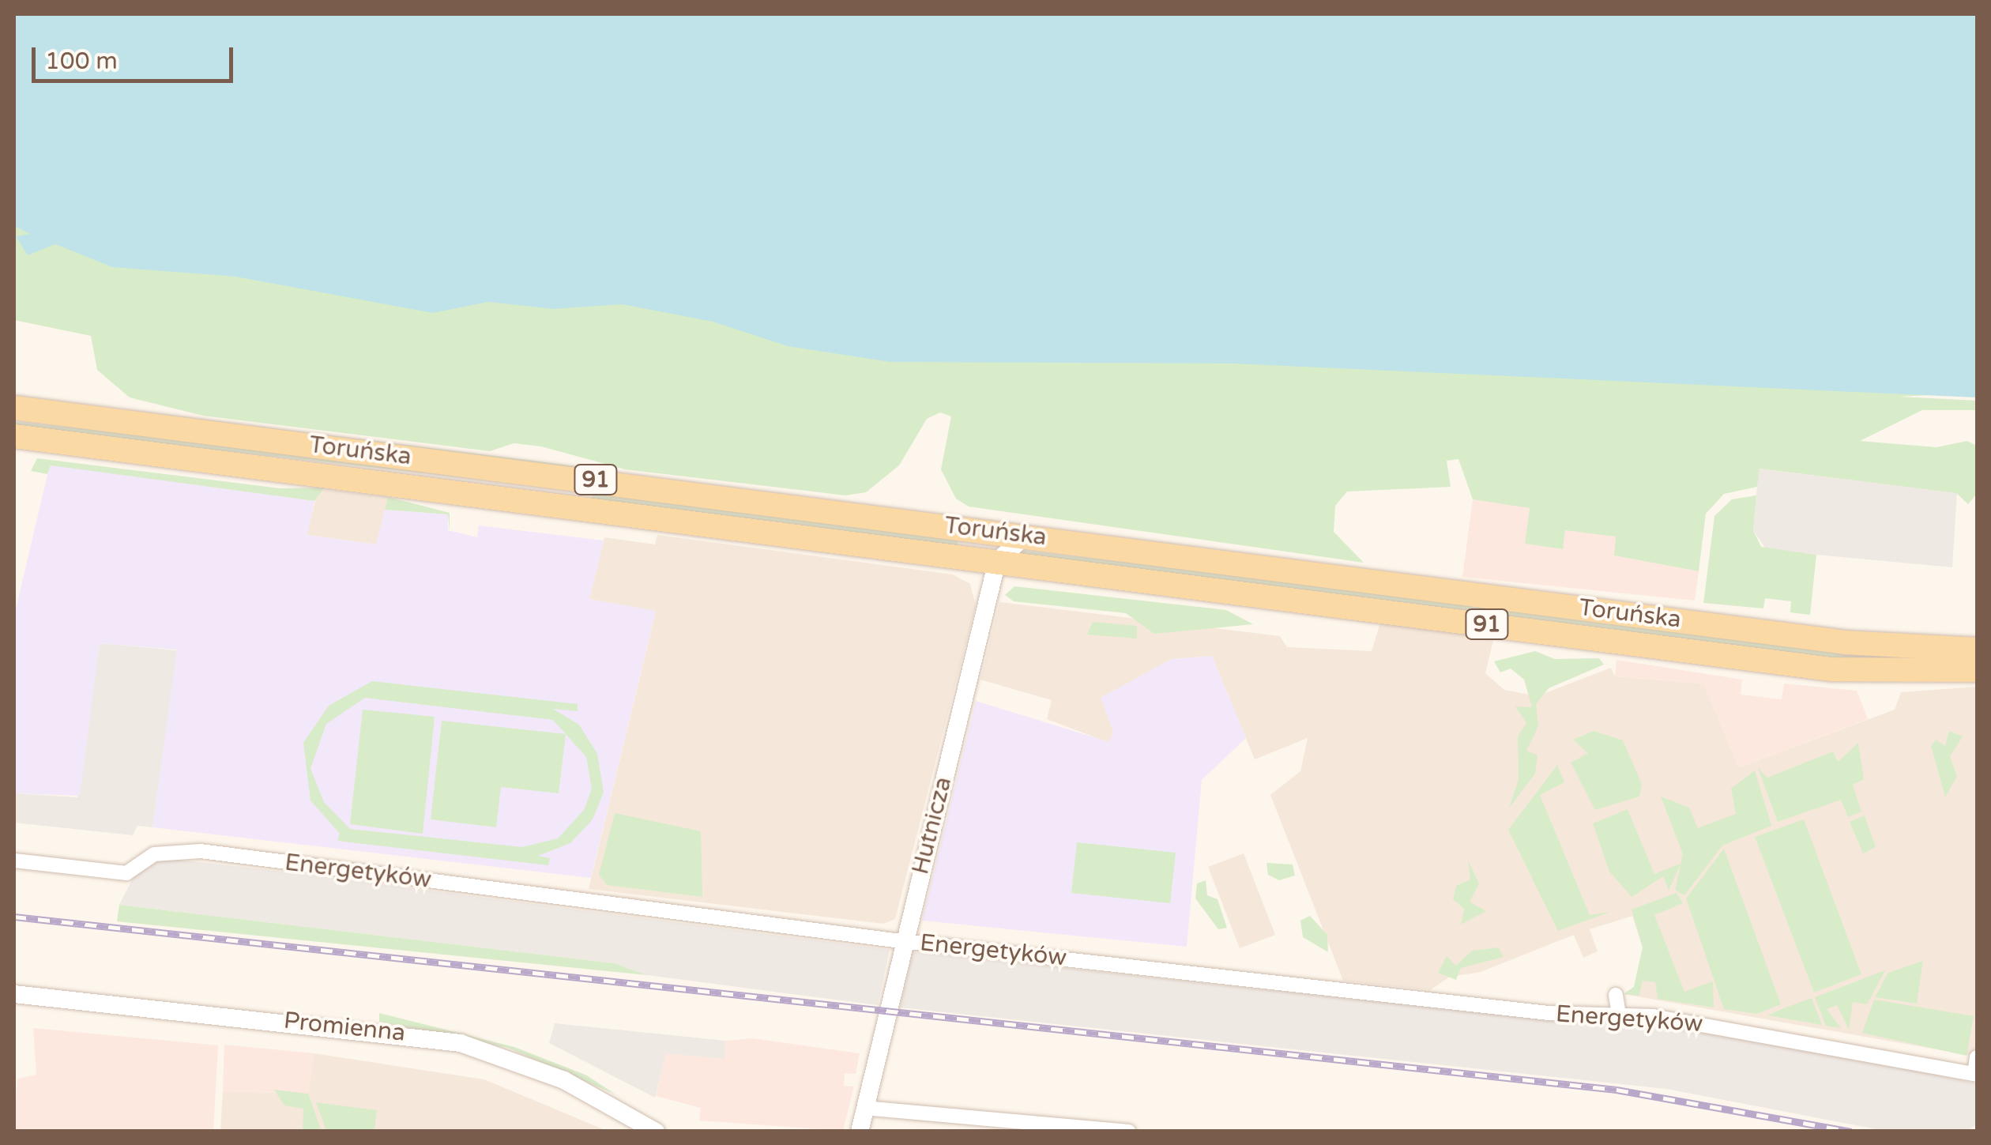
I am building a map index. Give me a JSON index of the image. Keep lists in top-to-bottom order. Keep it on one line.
{"streets":{"main road":["Toruńska","91"],"street":["Hutnicza","Energetyków","Promienna"]},"crossings":[["Toruńska","Hutnicza"],["Hutnicza","Energetyków"]],"scale_bar":"100 m"}
